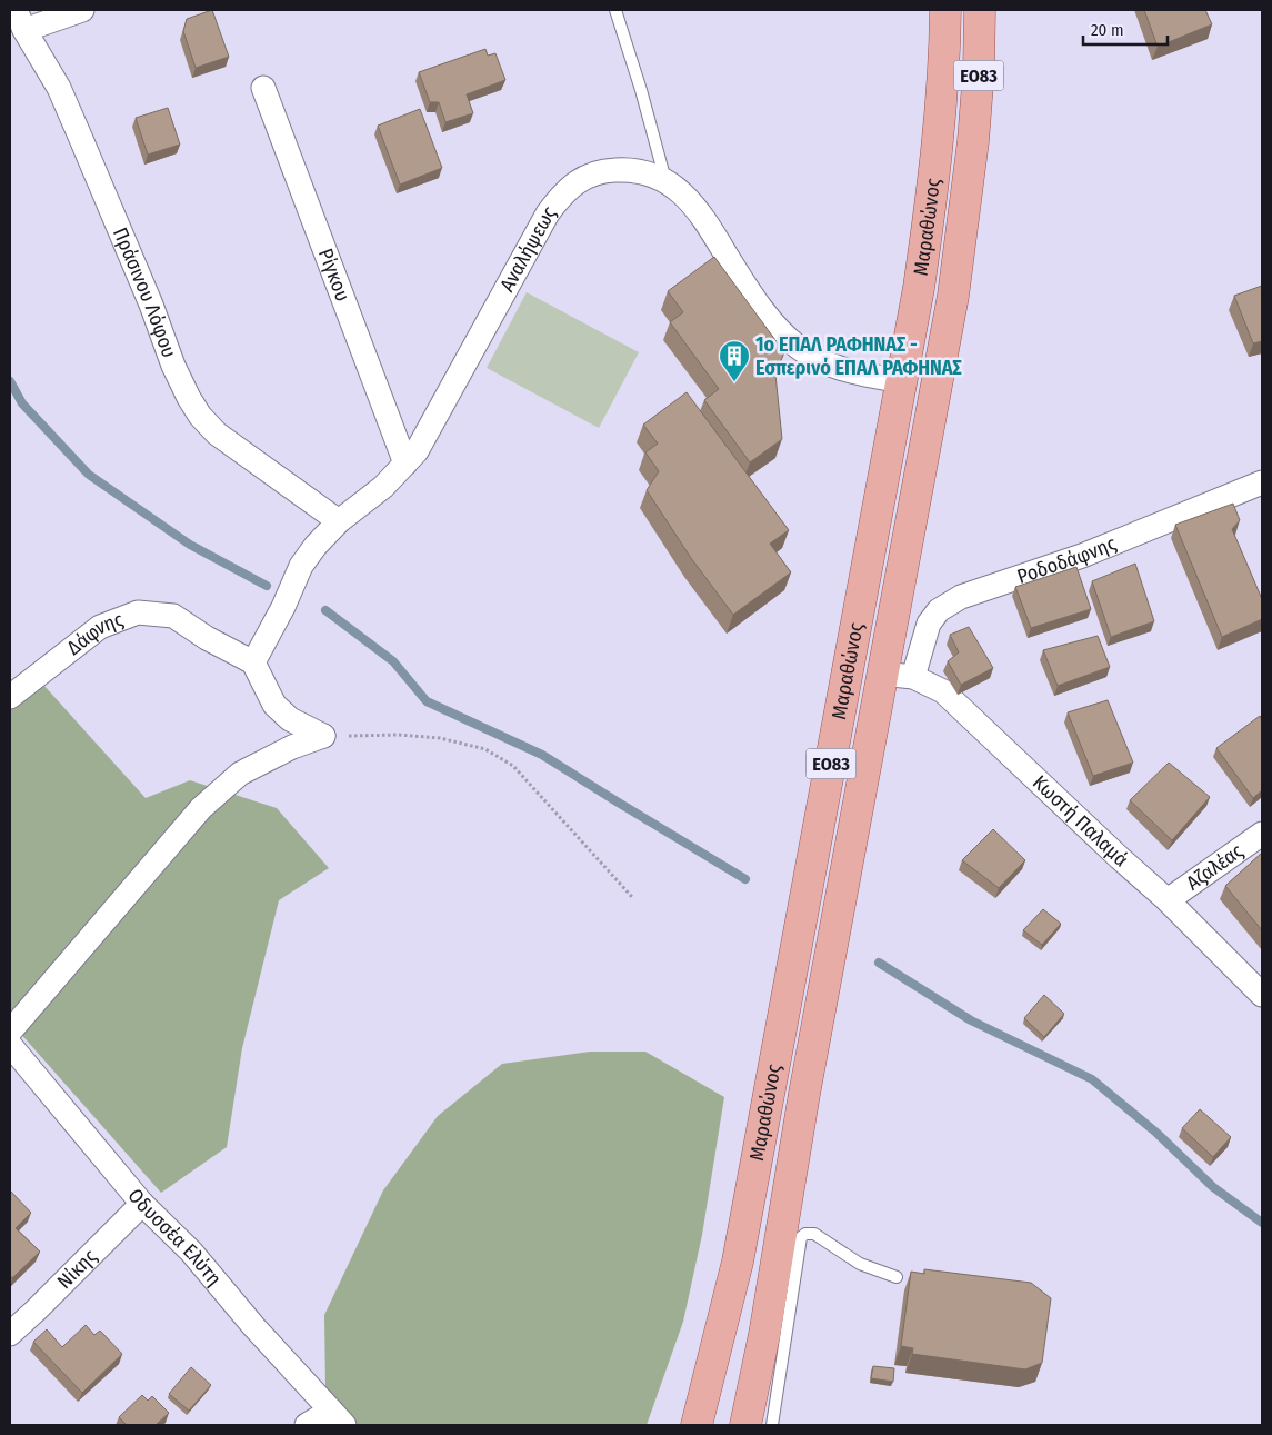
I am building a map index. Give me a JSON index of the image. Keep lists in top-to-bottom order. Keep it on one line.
{"streets":{"main road":["ΕΟ83","Μαραθώνος"],"street":["Αναλήψεως","Ρίγκου","Πράσινου Λόφου","Ροδοδάφνης","Δάφνης","Κωστή Παλαμά","Αζαλέας","Οδυσσέα Ελύτη","Νίκης"]},"crossings":[["Μαραθώνος","Αναλήψεως"],["Μαραθώνος","Κωστή Παλαμά"],["Αναλήψεως","Ρίγκου"],["Αναλήψεως","Πράσινου Λόφου"],["Αναλήψεως","Δάφνης"],["Ροδοδάφνης","Κωστή Παλαμά"],["Κωστή Παλαμά","Αζαλέας"],["Οδυσσέα Ελύτη","Νίκης"]],"places":{"building":["1ο ΕΠΑΛ ΡΑΦΗΝΑΣ - Εσπερινό ΕΠΑΛ ΡΑΦΗΝΑΣ"]},"scale_bar":"20 m"}
